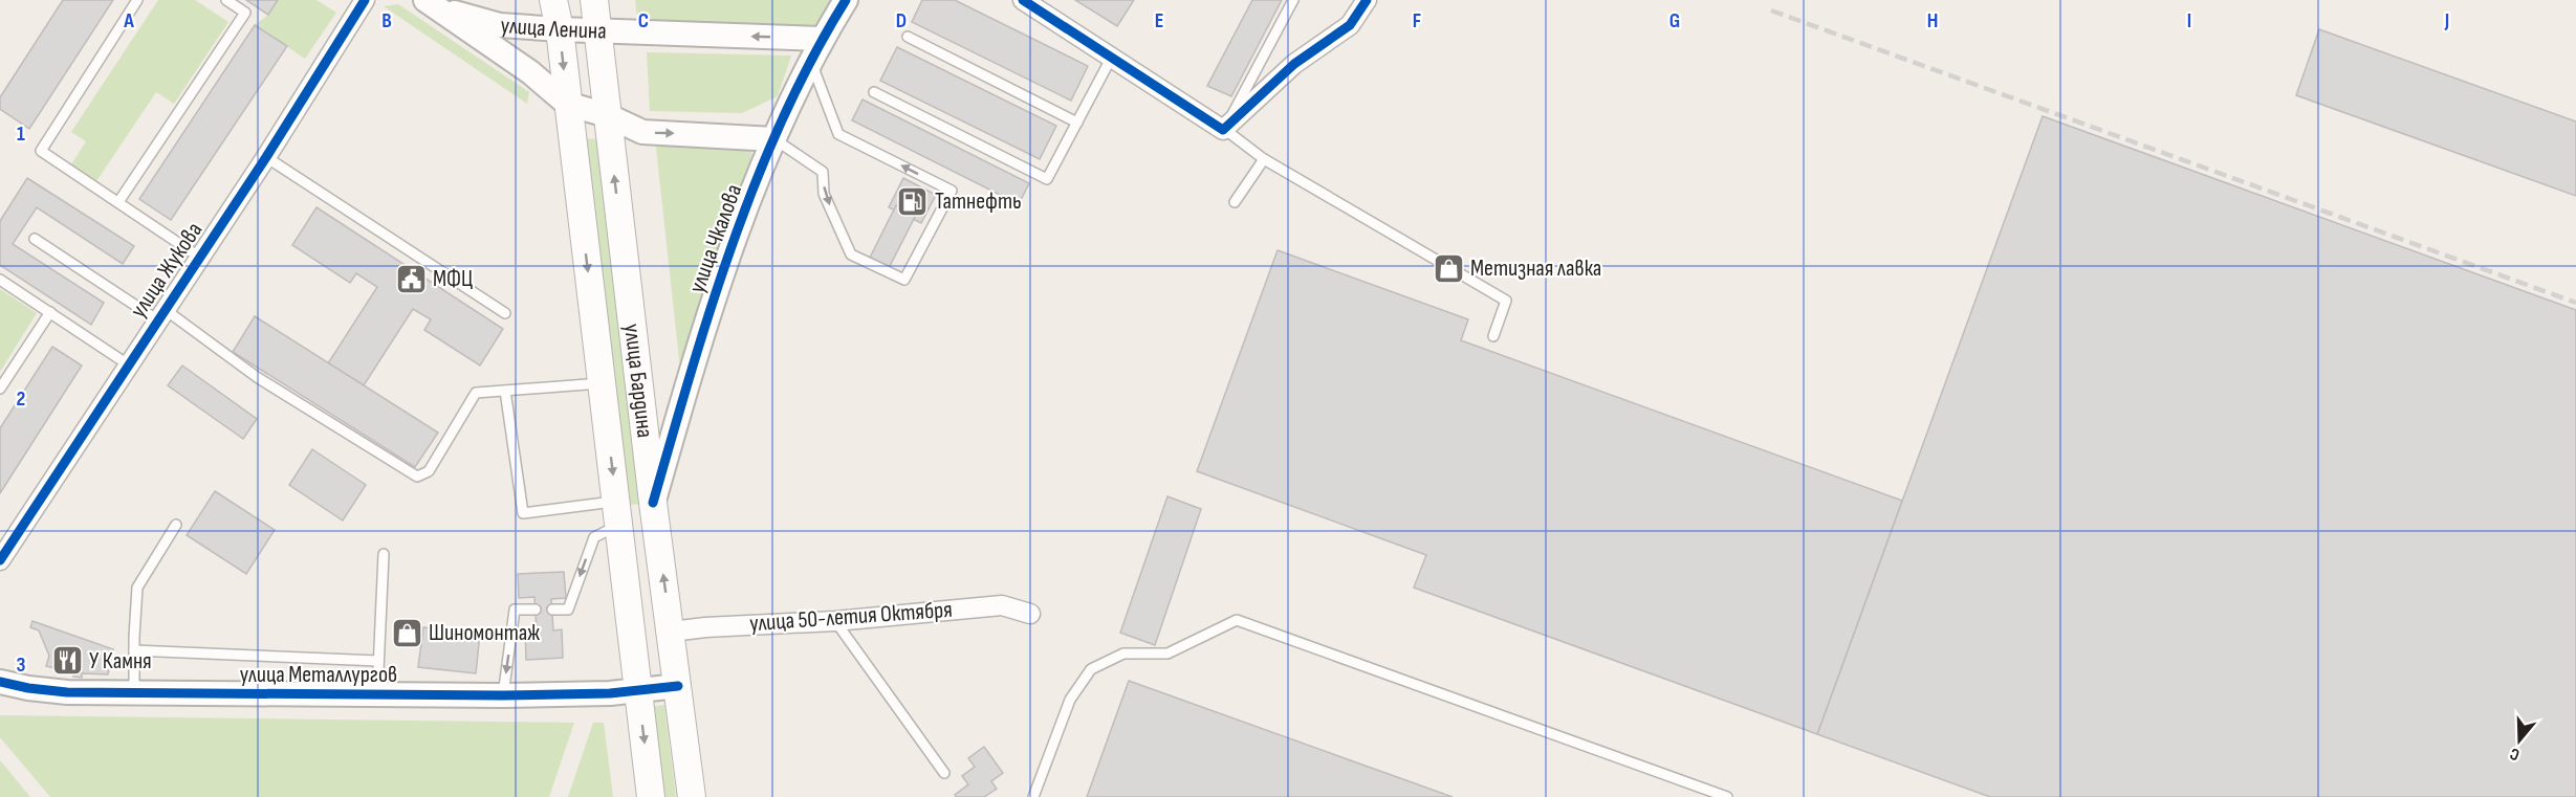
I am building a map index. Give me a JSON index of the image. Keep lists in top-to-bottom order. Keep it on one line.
{"streets":{"main road":["улица Бардина"],"street":["улица Ленина","улица Чкалова","улица Жукова","улица 50-летия Октября","улица Металлургов"]},"crossings":[["улица Ленина","улица Чкалова"],["улица Ленина","улица Бардина"],["улица Чкалова","улица Бардина"],["улица Бардина","улица 50-летия Октября"],["улица Бардина","улица Металлургов"]],"places":{"fuel station":["Татнефть"],"shop":["Метизная лавка","Шиномонтаж"],"public building":["МФЦ"],"restaurant":["У Камня"]},"north":"bottom","grid":{"columns":["A","B","C","D","E","F","G","H","I","J"],"rows":["1","2","3"]}}
